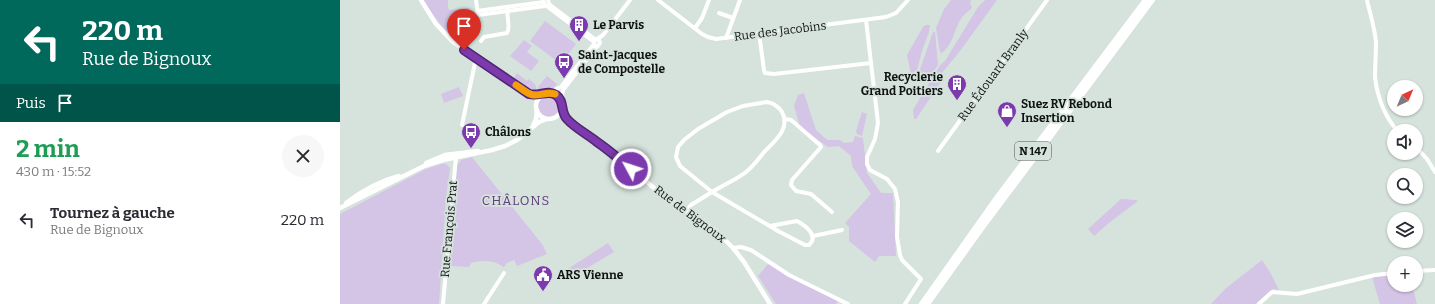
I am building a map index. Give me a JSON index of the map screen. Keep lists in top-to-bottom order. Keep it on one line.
{"streets":{"highway":["N 147"],"street":["Rue des Jacobins","Rue Édouard Branly","Rue de Bignoux","Rue François Prat"]},"districts":["CHÂLONS"],"places":{"building":["Le Parvis","Recyclerie Grand Poitiers"],"bus stop":["Saint-Jacques de Compostelle","Châlons"],"shop":["Suez RV Rebond Insertion"],"public building":["ARS Vienne"]},"north":"top right","page":{"turn":["220 m","Rue de Bignoux"],"map_buttons":"+","then":"Puis","heading":["2 min","430 m · 15:52"],"list":[{"name":"Tournez à gauche","note":"Rue de Bignoux","value":"220 m"}]}}
